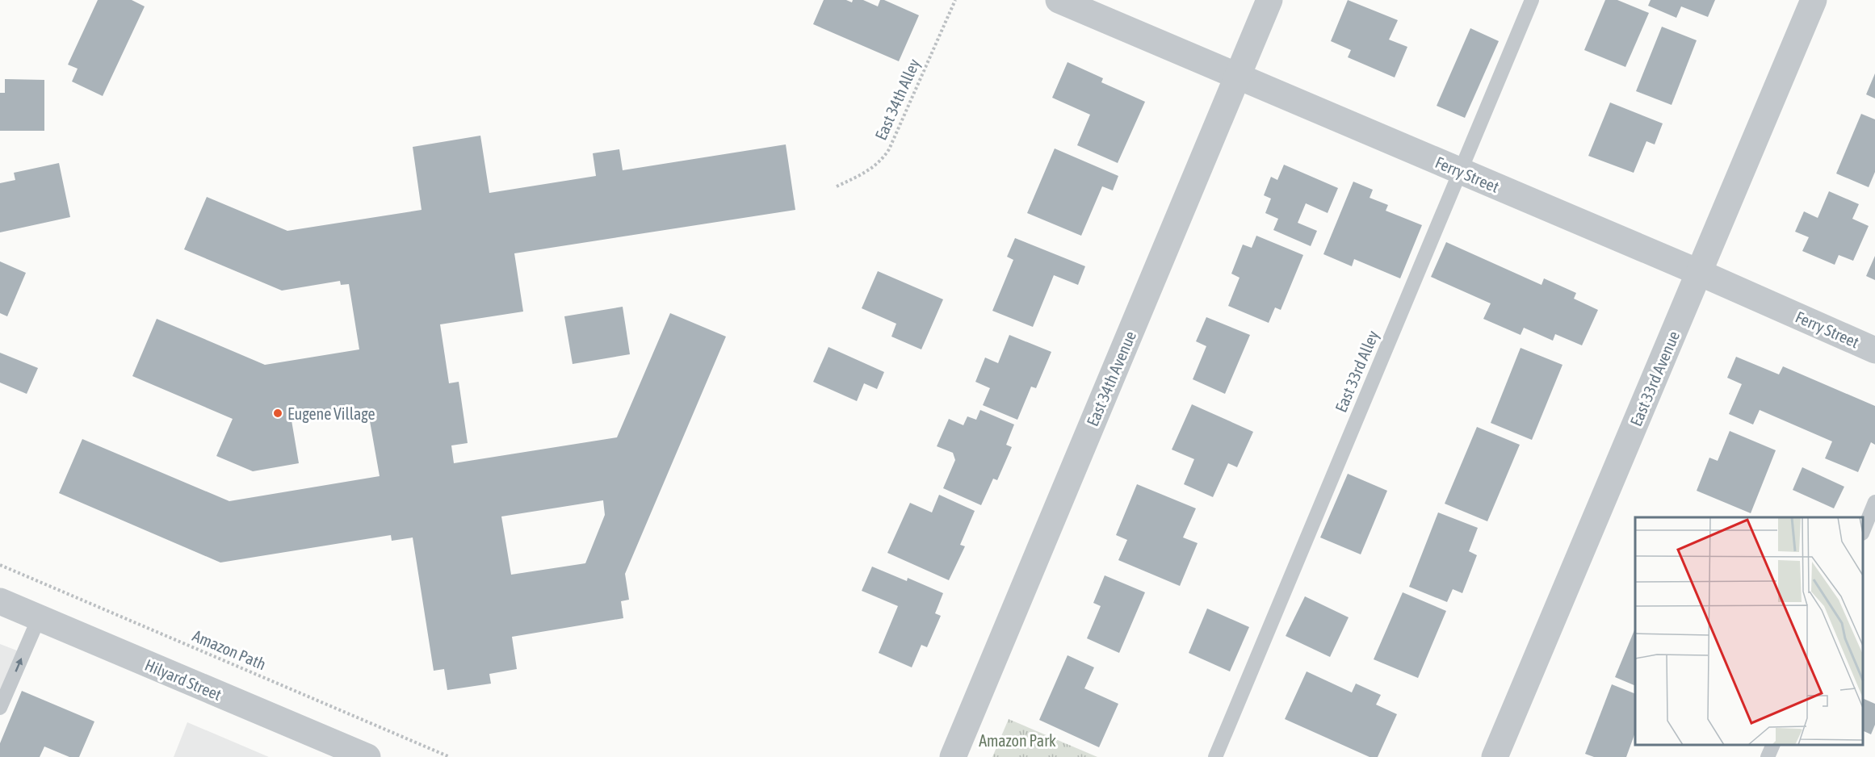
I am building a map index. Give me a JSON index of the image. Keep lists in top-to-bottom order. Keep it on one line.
{"streets":{"street":["Ferry Street","East 34th Avenue","East 33rd Avenue","Hilyard Street"],"lane":["East 33rd Alley"],"path":["East 34th Alley","Amazon Path"]},"crossings":[["Ferry Street","East 33rd Alley"],["Ferry Street","East 34th Avenue"],["Ferry Street","East 33rd Avenue"]],"parks":["Amazon Park"],"places":["Eugene Village"]}
